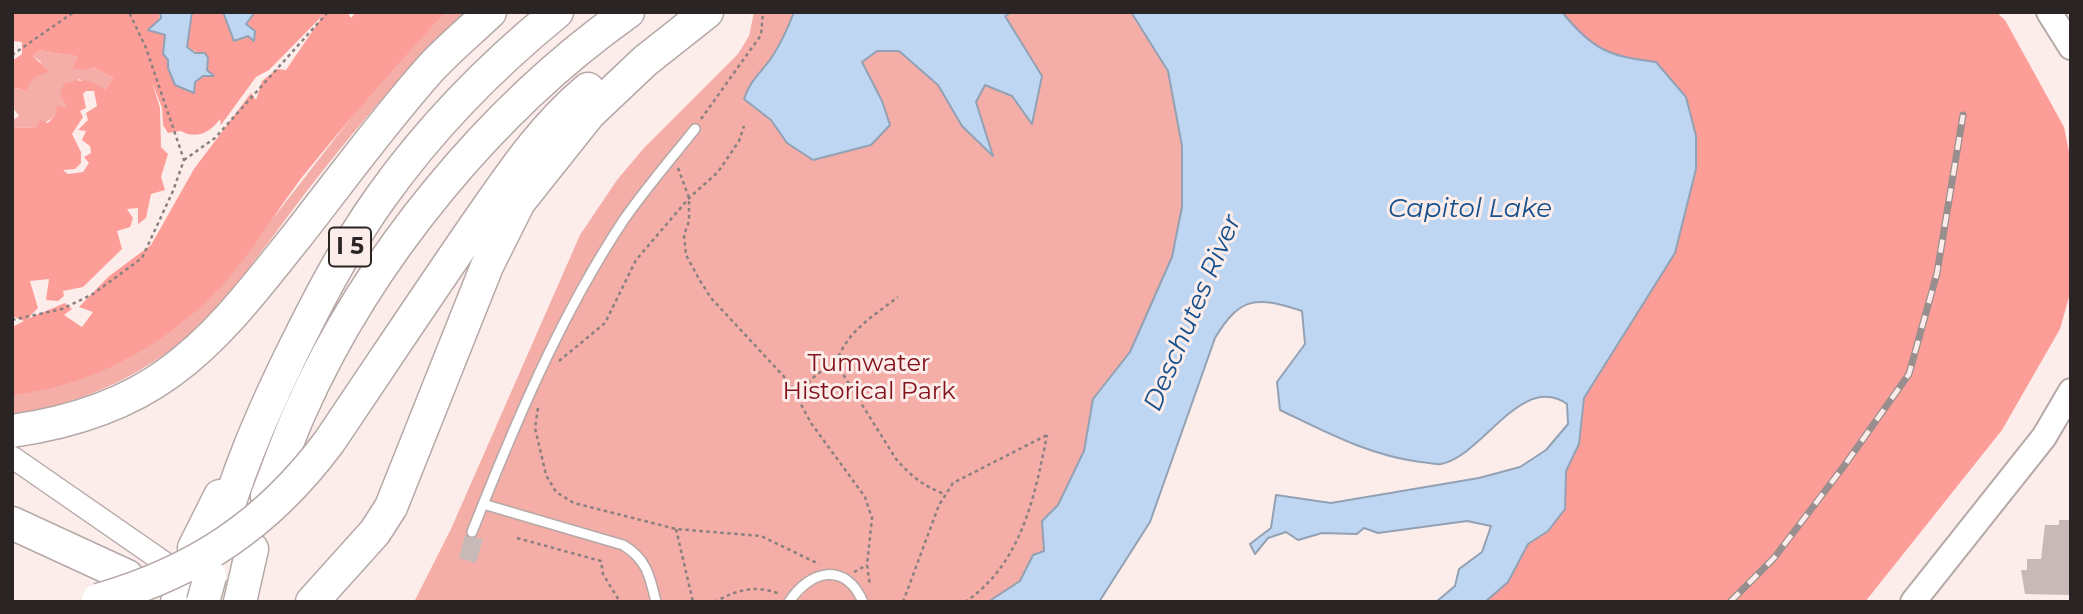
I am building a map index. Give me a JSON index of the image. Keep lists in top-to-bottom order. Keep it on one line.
{"streets":{"highway":["I 5"]},"water":["Capitol Lake","Deschutes River"],"parks":["Tumwater Historical Park"]}
